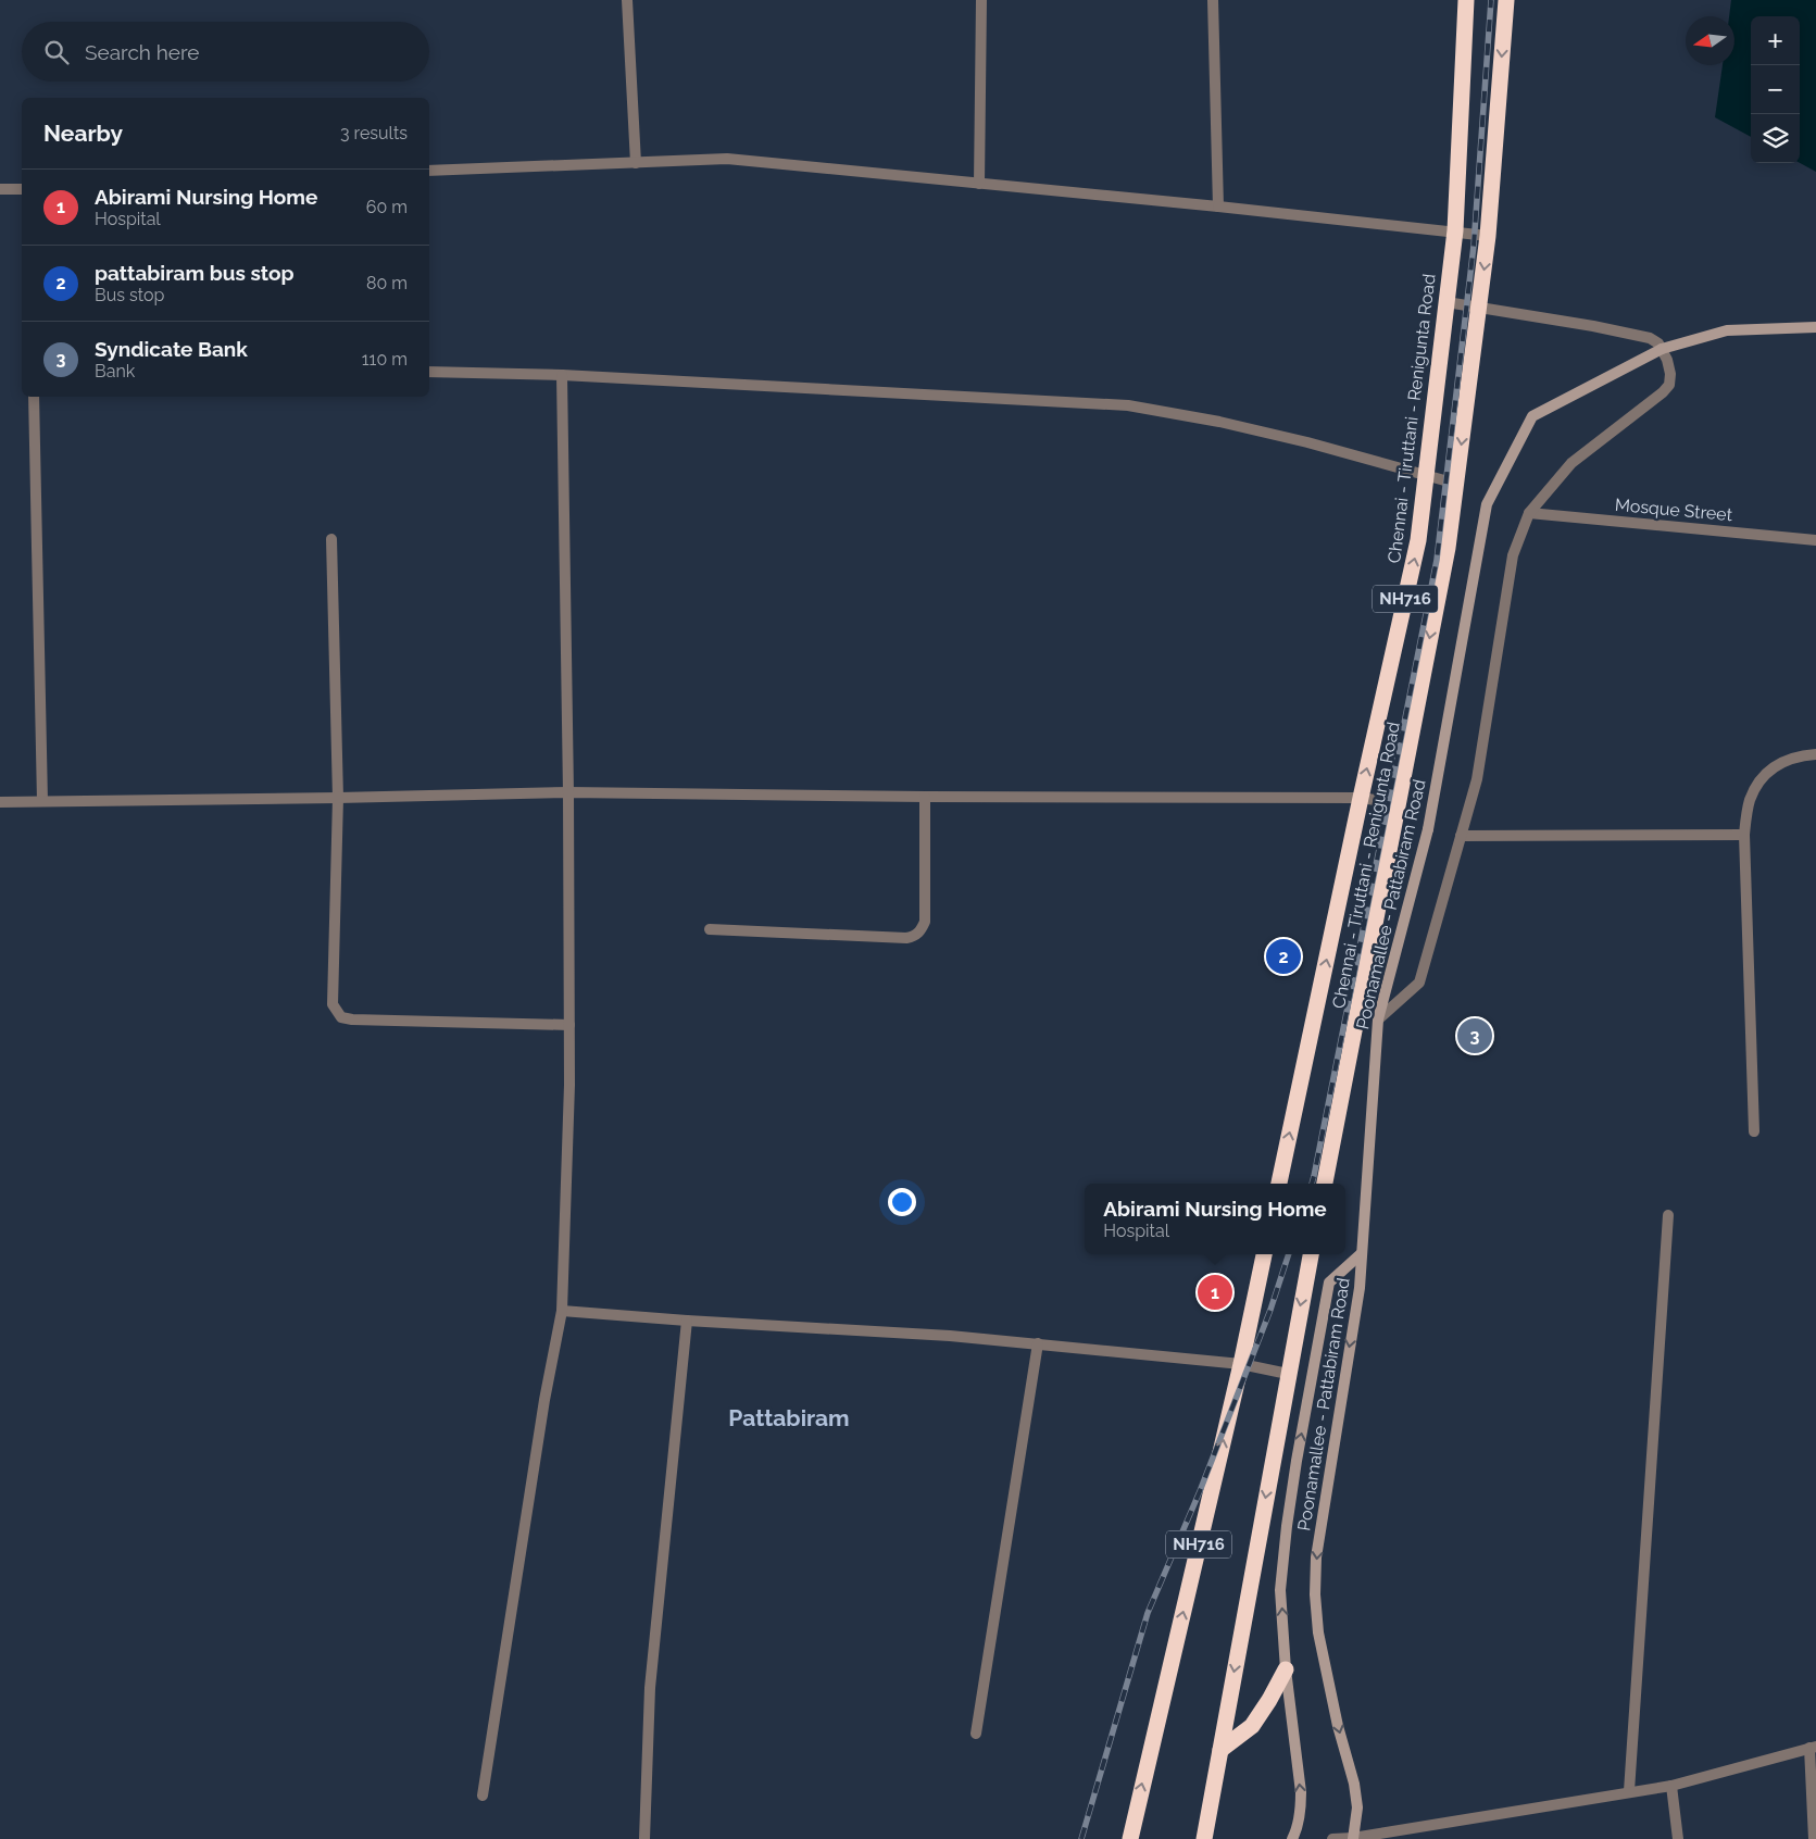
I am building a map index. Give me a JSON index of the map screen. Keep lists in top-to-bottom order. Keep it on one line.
{"streets":{"highway":["Chennai - Tiruttani - Renigunta Road","NH716"],"street":["Mosque Street","Poonamallee - Pattabiram Road"]},"districts":["Pattabiram"],"north":"left","page":{"map_buttons":["+","−"],"search":"Search here","heading":["Nearby","3 results"],"list":[{"mark":"1","name":"Abirami Nursing Home","note":"Hospital","value":"60 m"},{"mark":"2","name":"pattabiram bus stop","note":"Bus stop","value":"80 m"},{"mark":"3","name":"Syndicate Bank","note":"Bank","value":"110 m"}],"pins":["2","3","1"],"popup":["Abirami Nursing Home","Hospital"]}}
